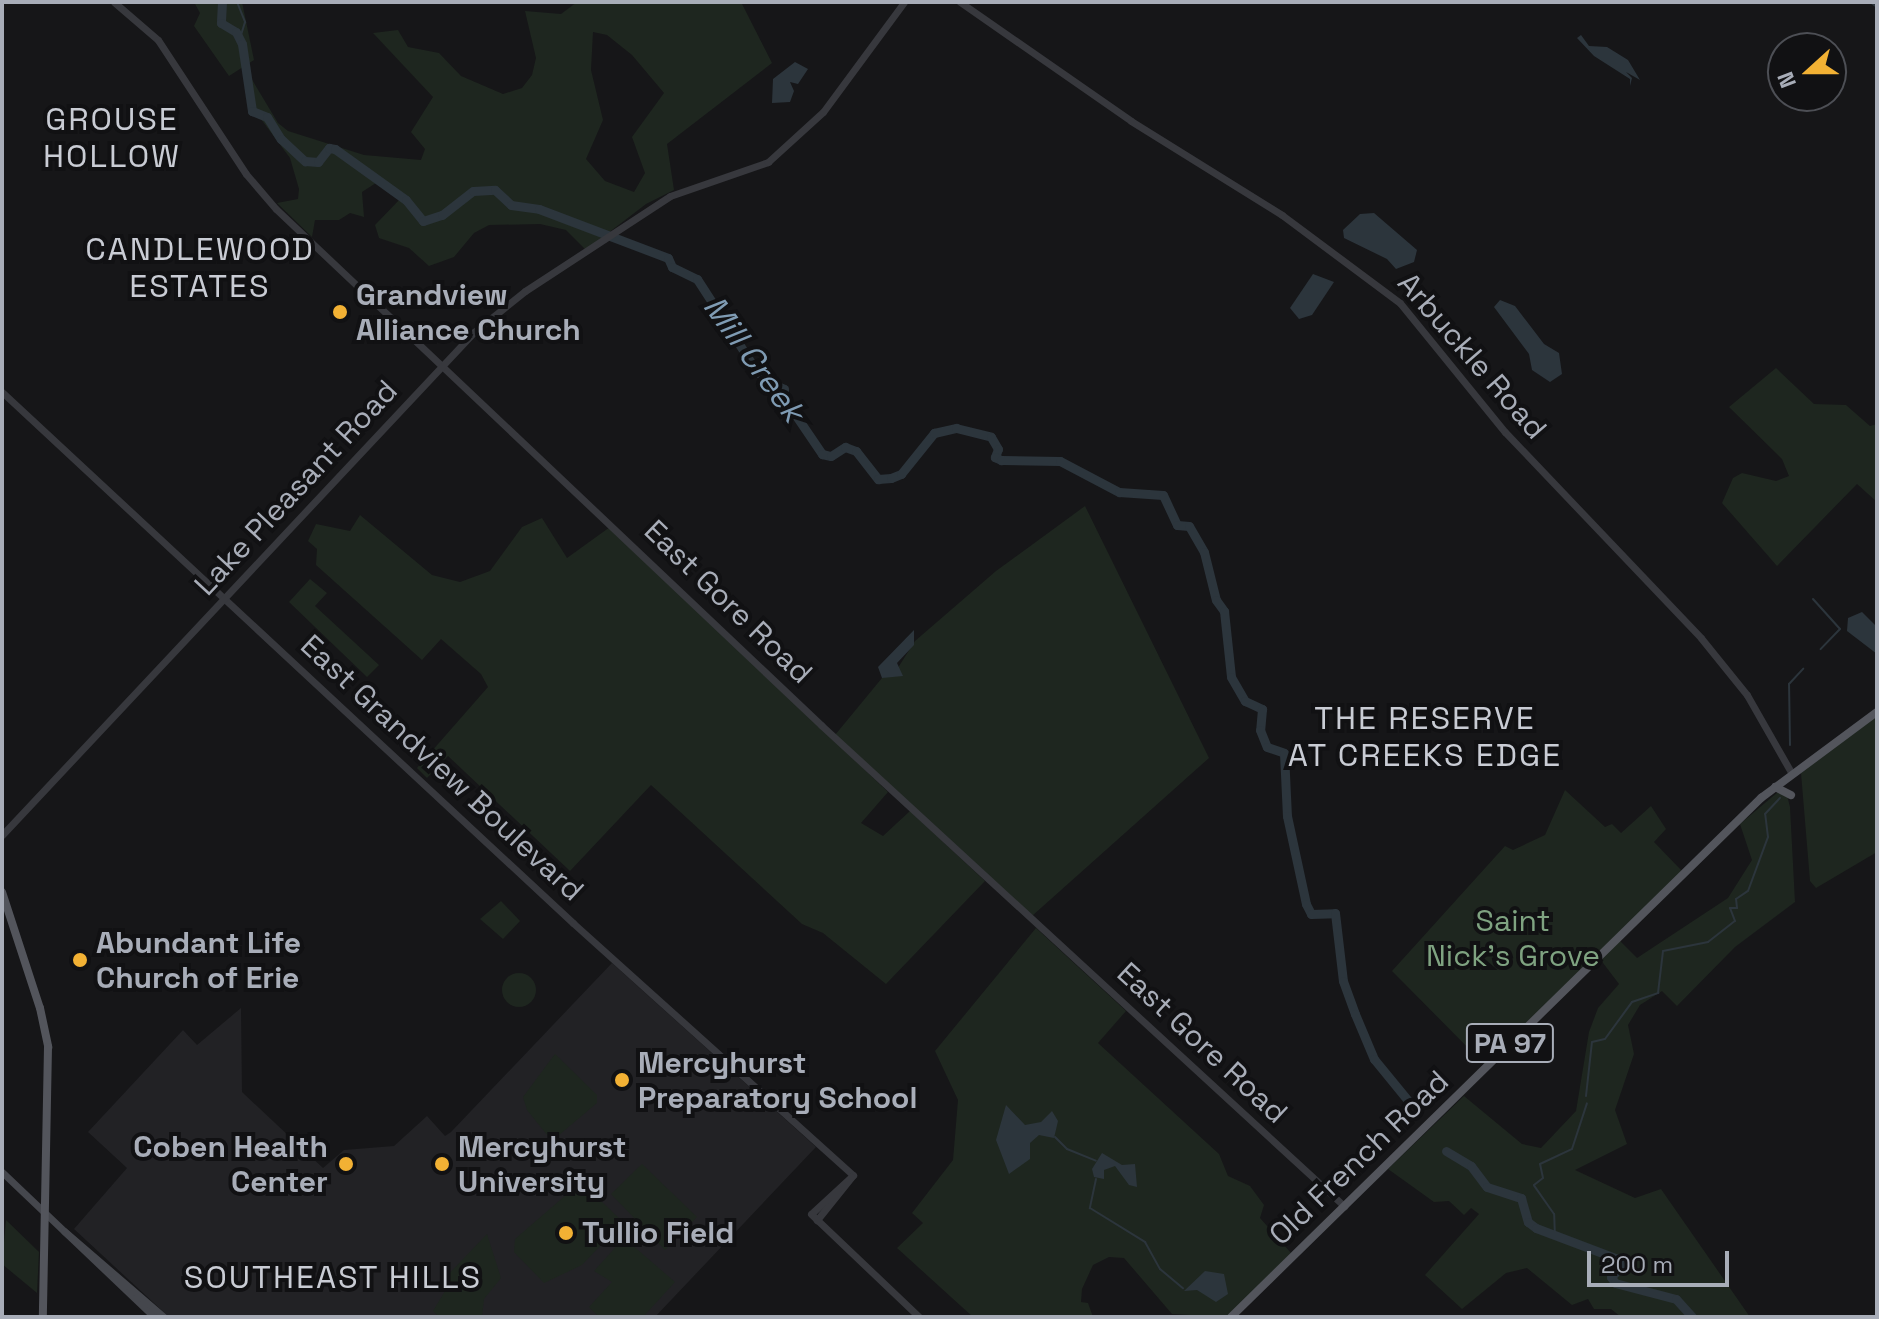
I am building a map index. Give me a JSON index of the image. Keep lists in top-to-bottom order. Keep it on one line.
{"streets":{"main road":["PA 97","Old French Road"],"street":["Arbuckle Road","Lake Pleasant Road","East Gore Road","East Grandview Boulevard"]},"crossings":[["Arbuckle Road","Old French Road"],["Lake Pleasant Road","East Gore Road"],["Lake Pleasant Road","East Grandview Boulevard"],["East Gore Road","Old French Road"]],"districts":["GROUSE HOLLOW","CANDLEWOOD ESTATES","THE RESERVE AT CREEKS EDGE","SOUTHEAST HILLS"],"water":["Mill Creek"],"parks":["Saint Nick's Grove"],"places":["Grandview Alliance Church","Abundant Life Church of Erie","Mercyhurst Preparatory School","Coben Health Center","Mercyhurst University","Tullio Field"],"scale_bar":"200 m","north":"left"}
